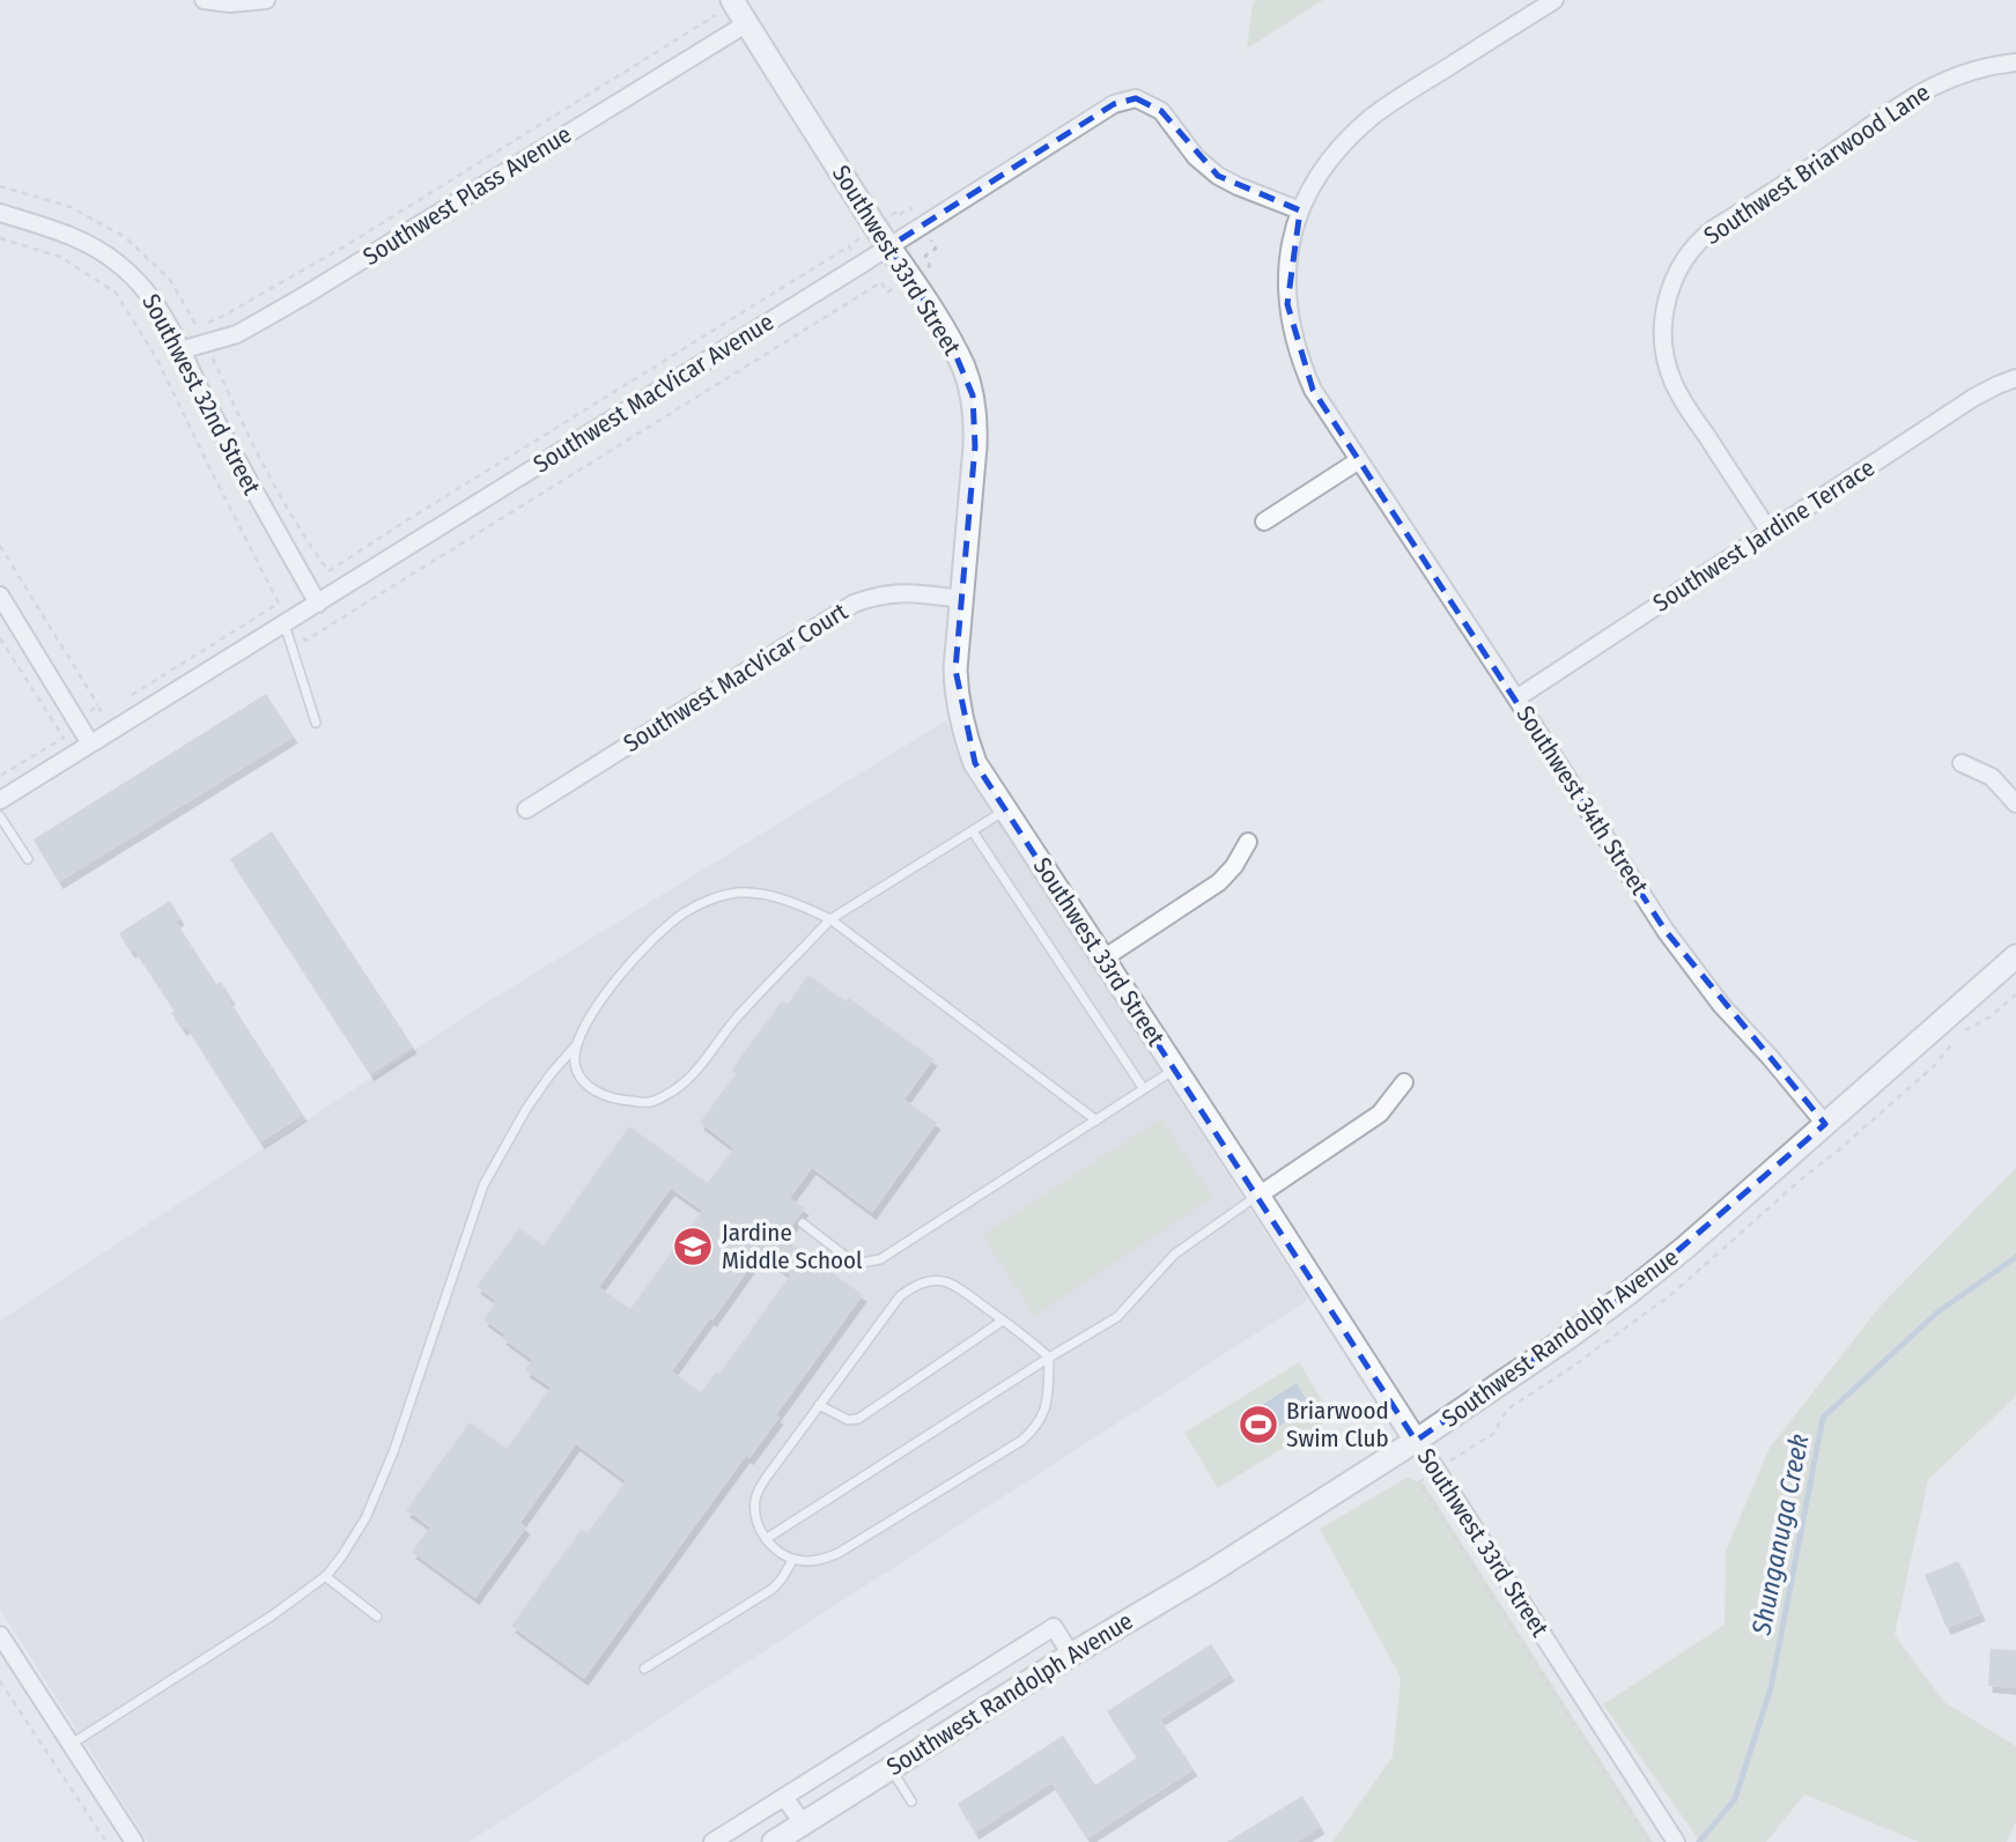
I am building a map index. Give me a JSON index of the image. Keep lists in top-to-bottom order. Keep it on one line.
{"streets":{"street":["Southwest Briarwood Lane","Southwest Plass Avenue","Southwest 33rd Street","Southwest MacVicar Avenue","Southwest 32nd Street","Southwest Jardine Terrace","Southwest MacVicar Court","Southwest 34th Street","Southwest Randolph Avenue"]},"crossings":[["Southwest Briarwood Lane","Southwest Jardine Terrace"],["Southwest Plass Avenue","Southwest 33rd Street"],["Southwest Plass Avenue","Southwest 32nd Street"],["Southwest 33rd Street","Southwest MacVicar Avenue"],["Southwest 33rd Street","Southwest MacVicar Court"],["Southwest 33rd Street","Southwest Randolph Avenue"],["Southwest MacVicar Avenue","Southwest 32nd Street"],["Southwest MacVicar Avenue","Southwest 34th Street"],["Southwest Jardine Terrace","Southwest 34th Street"],["Southwest 34th Street","Southwest Randolph Avenue"]],"water":["Shunganuga Creek"],"places":{"school or university":["Jardine Middle School"],"sports":["Briarwood Swim Club"]}}
